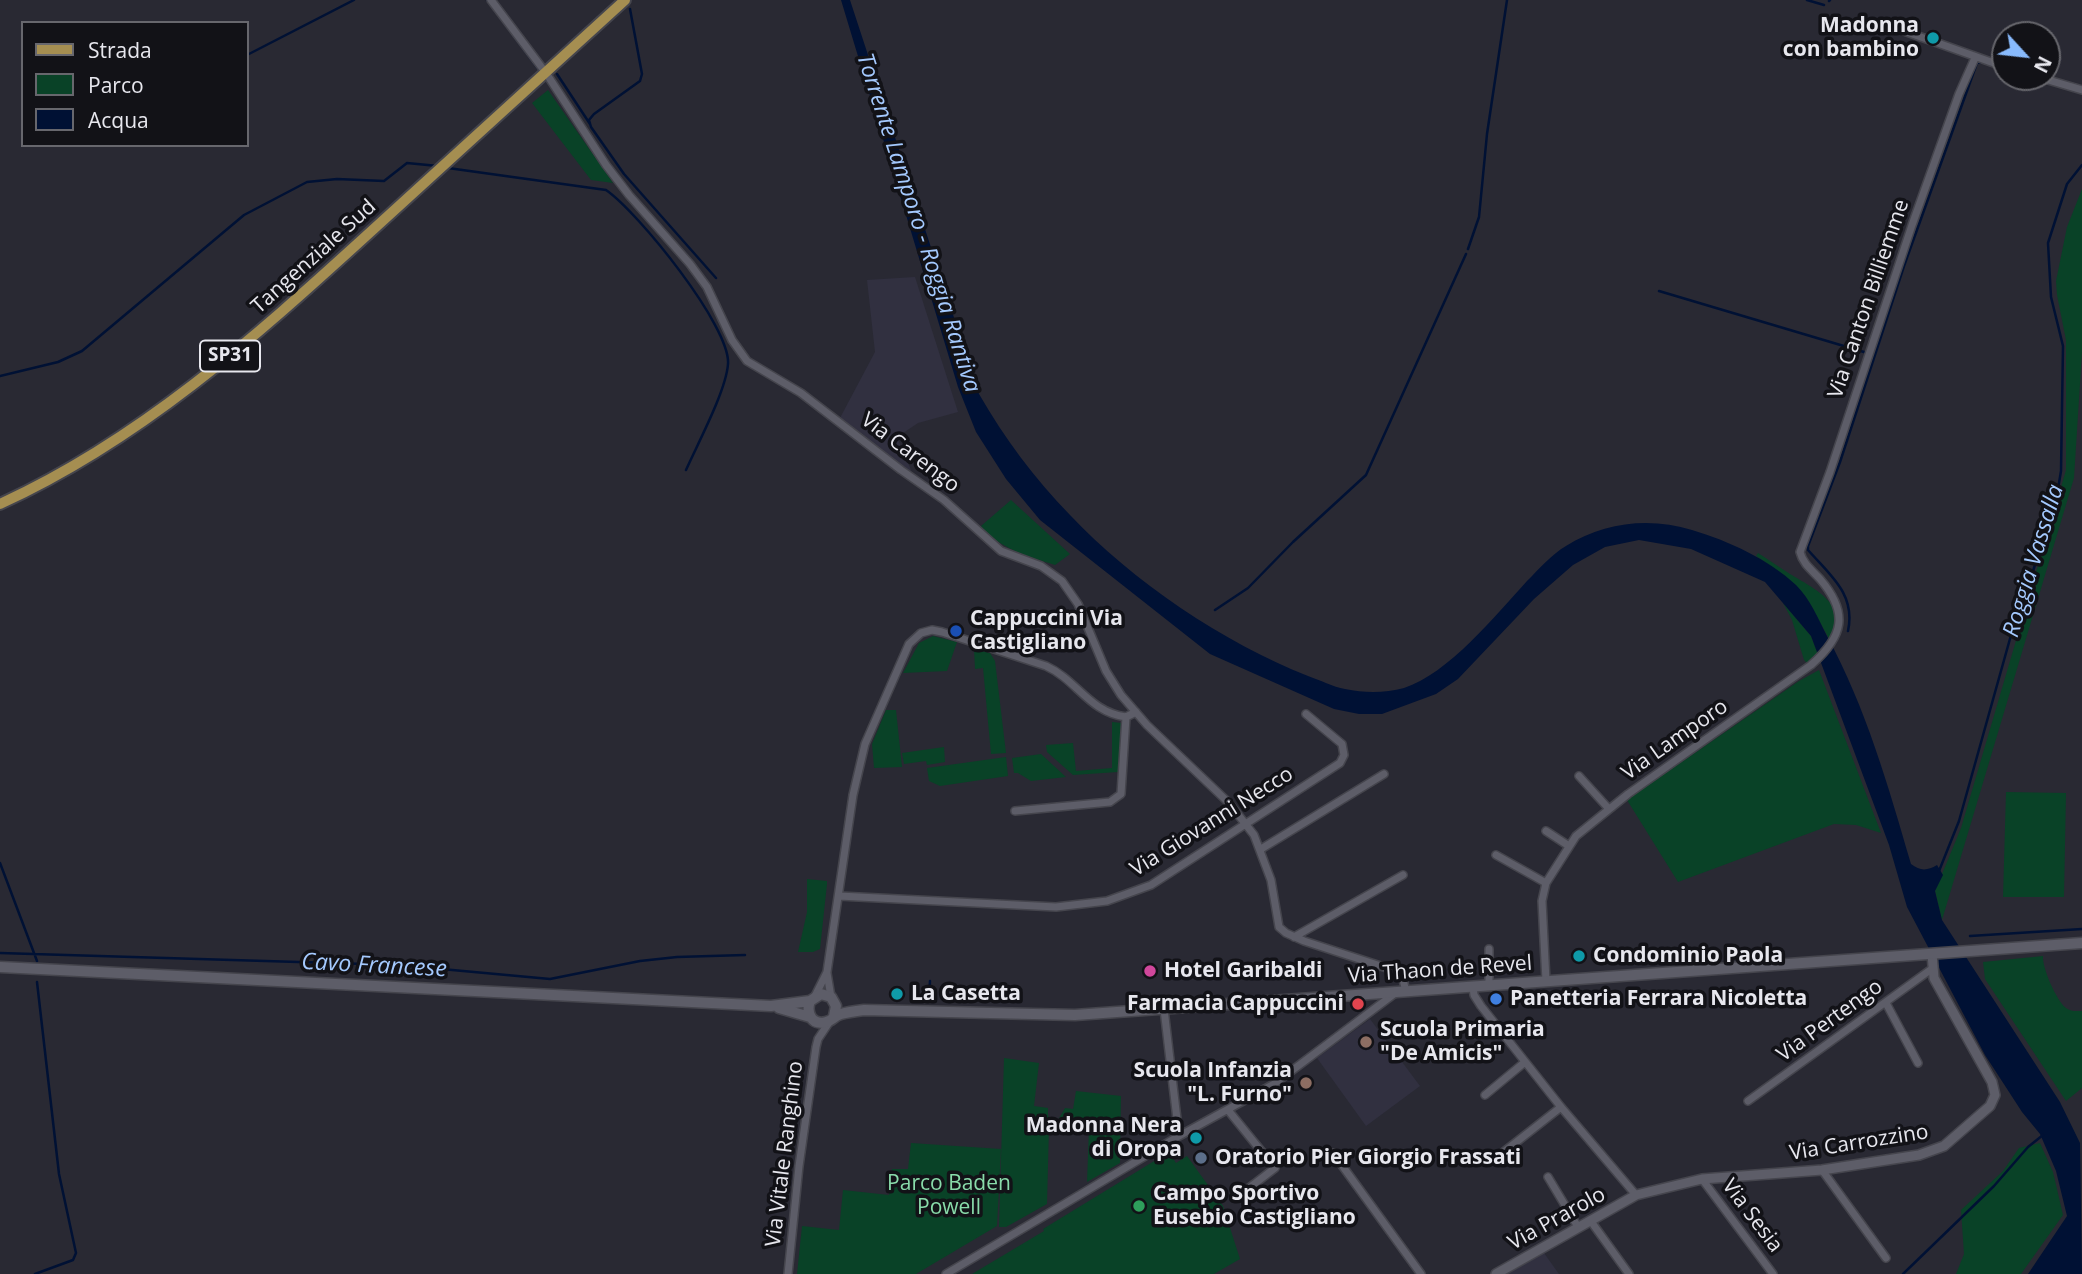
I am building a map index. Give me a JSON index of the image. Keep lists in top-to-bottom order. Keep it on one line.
{"streets":{"main road":["Tangenziale Sud","SP31","Via Thaon de Revel"],"street":["Via Canton Billiemme","Via Carengo","Via Lamporo","Via Giovanni Necco","Via Pertengo","Via Carrozzino","Via Vitale Ranghino","Via Sesia","Via Prarolo"]},"crossings":[["Tangenziale Sud","Via Carengo"],["Via Canton Billiemme","Via Lamporo"],["Via Carengo","Via Giovanni Necco"],["Via Lamporo","Via Thaon de Revel"],["Via Thaon de Revel","Via Carrozzino"],["Via Thaon de Revel","Via Vitale Ranghino"],["Via Pertengo","Via Carrozzino"],["Via Carrozzino","Via Sesia"],["Via Carrozzino","Via Prarolo"]],"water":["Torrente Lamporo - Roggia Rantiva","Roggia Vassalla","Cavo Francese"],"parks":["Parco Baden Powell"],"places":["Madonna con bambino","Cappuccini Via Castigliano","Condominio Paola","Hotel Garibaldi","La Casetta","Panetteria Ferrara Nicoletta","Farmacia Cappuccini","Scuola Primaria \"De Amicis\"","Scuola Infanzia \"L. Furno\"","Madonna Nera di Oropa","Oratorio Pier Giorgio Frassati","Campo Sportivo Eusebio Castigliano"],"legend":["Strada","Parco","Acqua"],"north":"bottom right"}
